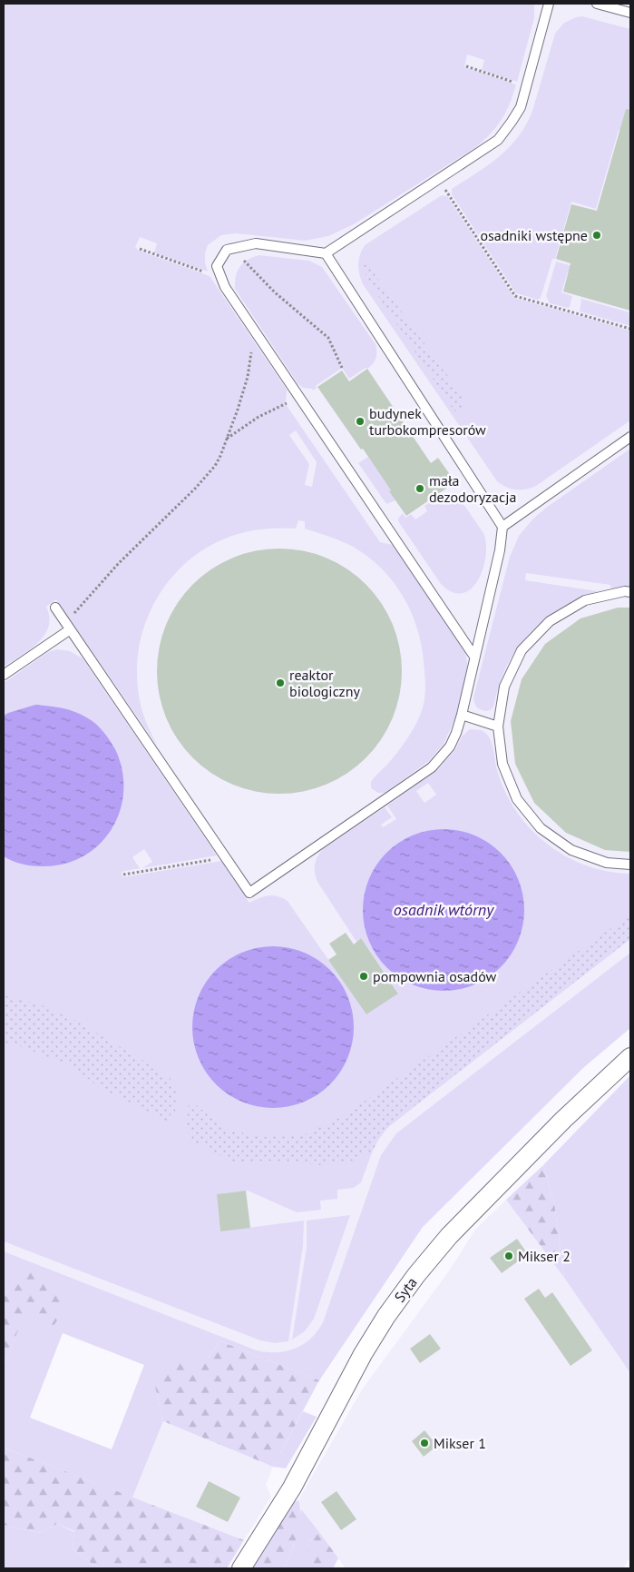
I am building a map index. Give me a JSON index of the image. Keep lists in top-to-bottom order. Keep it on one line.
{"streets":{"street":["Syta"]},"water":["osadnik wtórny"],"places":["osadniki wstępne","budynek turbokompresorów","mała dezodoryzacja","reaktor biologiczny","pompownia osadów","Mikser 2","Mikser 1"]}
